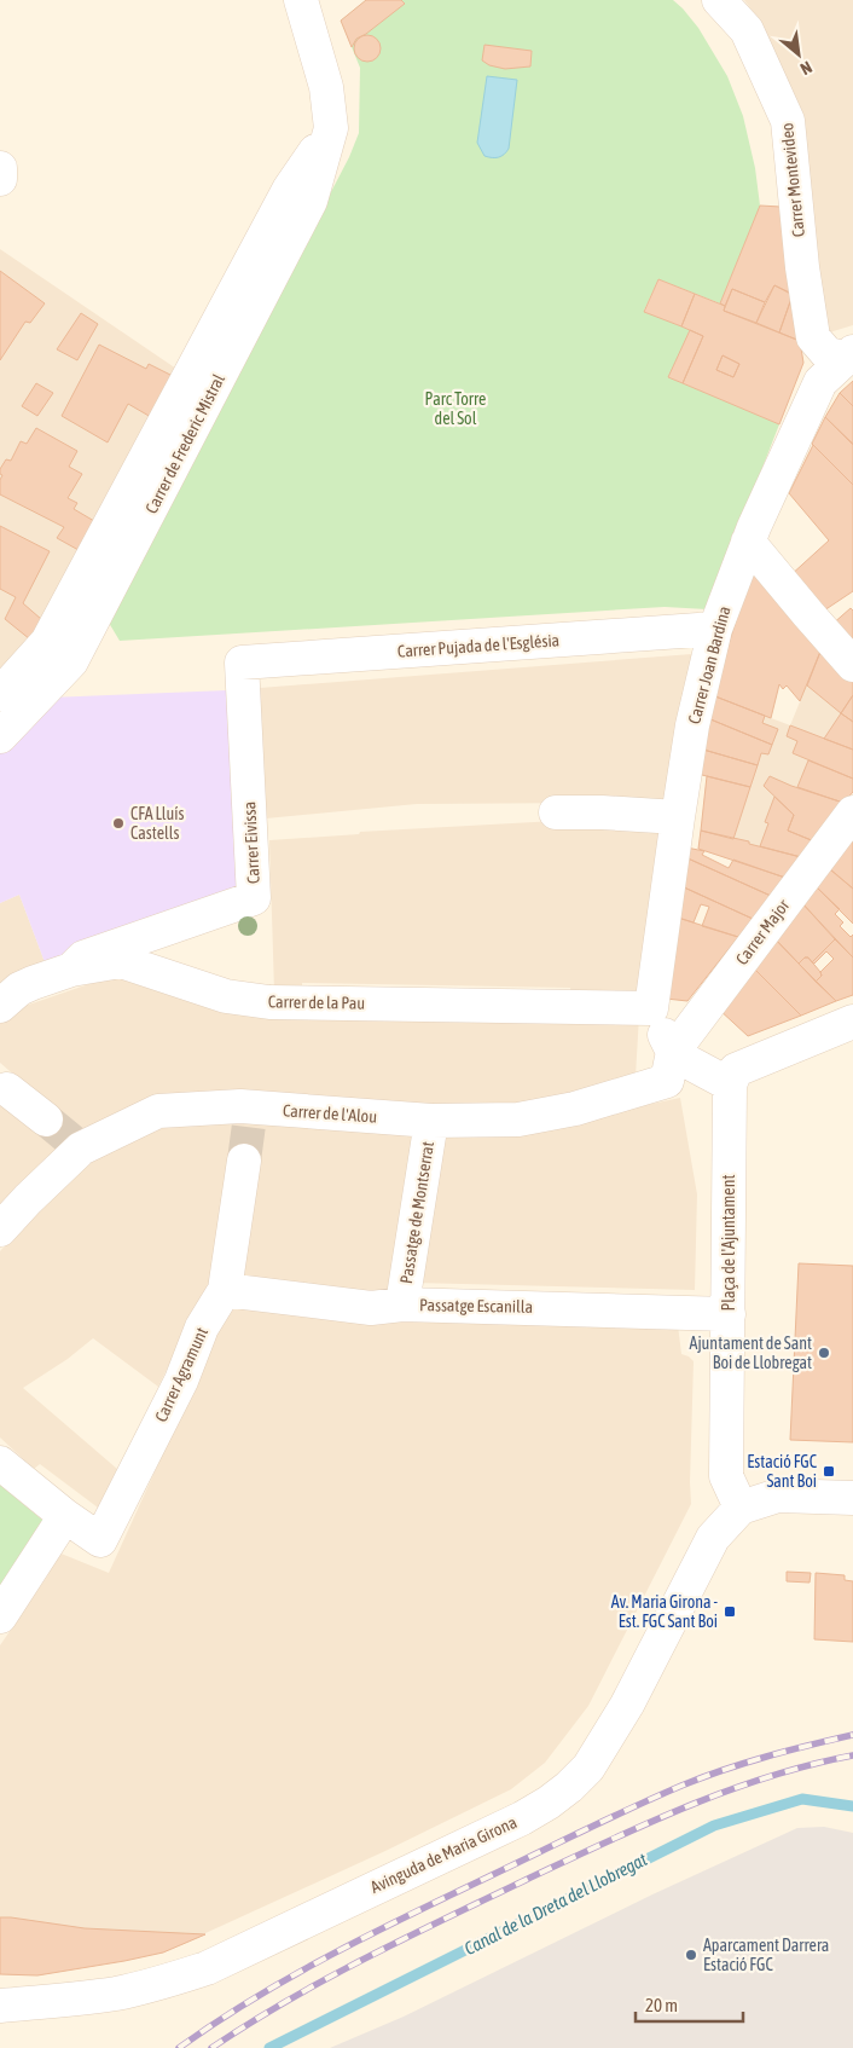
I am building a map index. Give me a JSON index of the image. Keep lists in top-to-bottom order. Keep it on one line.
{"streets":{"street":["Carrer Montevideo","Carrer de Frederic Mistral","Carrer Pujada de l'Església","Carrer Joan Bardina","Carrer Eivissa","Carrer Major","Carrer de la Pau","Carrer de l'Alou","Passatge de Montserrat","Plaça de l'Ajuntament","Passatge Escanilla","Carrer Agramunt","Avinguda de Maria Girona"]},"crossings":[["Carrer Montevideo","Carrer Joan Bardina"],["Carrer Pujada de l'Església","Carrer Joan Bardina"],["Carrer Pujada de l'Església","Carrer Eivissa"],["Carrer Joan Bardina","Carrer de la Pau"],["Carrer Eivissa","Carrer de la Pau"],["Carrer Major","Carrer de l'Alou"],["Carrer de l'Alou","Passatge de Montserrat"],["Passatge de Montserrat","Passatge Escanilla"],["Plaça de l'Ajuntament","Passatge Escanilla"],["Plaça de l'Ajuntament","Avinguda de Maria Girona"],["Passatge Escanilla","Carrer Agramunt"]],"water":["Canal de la Dreta del Llobregat"],"parks":["Parc Torre del Sol"],"places":{"other":["CFA Lluís Castells","Ajuntament de Sant Boi de Llobregat","Aparcament Darrera Estació FGC"],"transit":["Estació FGC Sant Boi","Av. Maria Girona - Est. FGC Sant Boi"]},"scale_bar":"20 m","north":"bottom right"}
